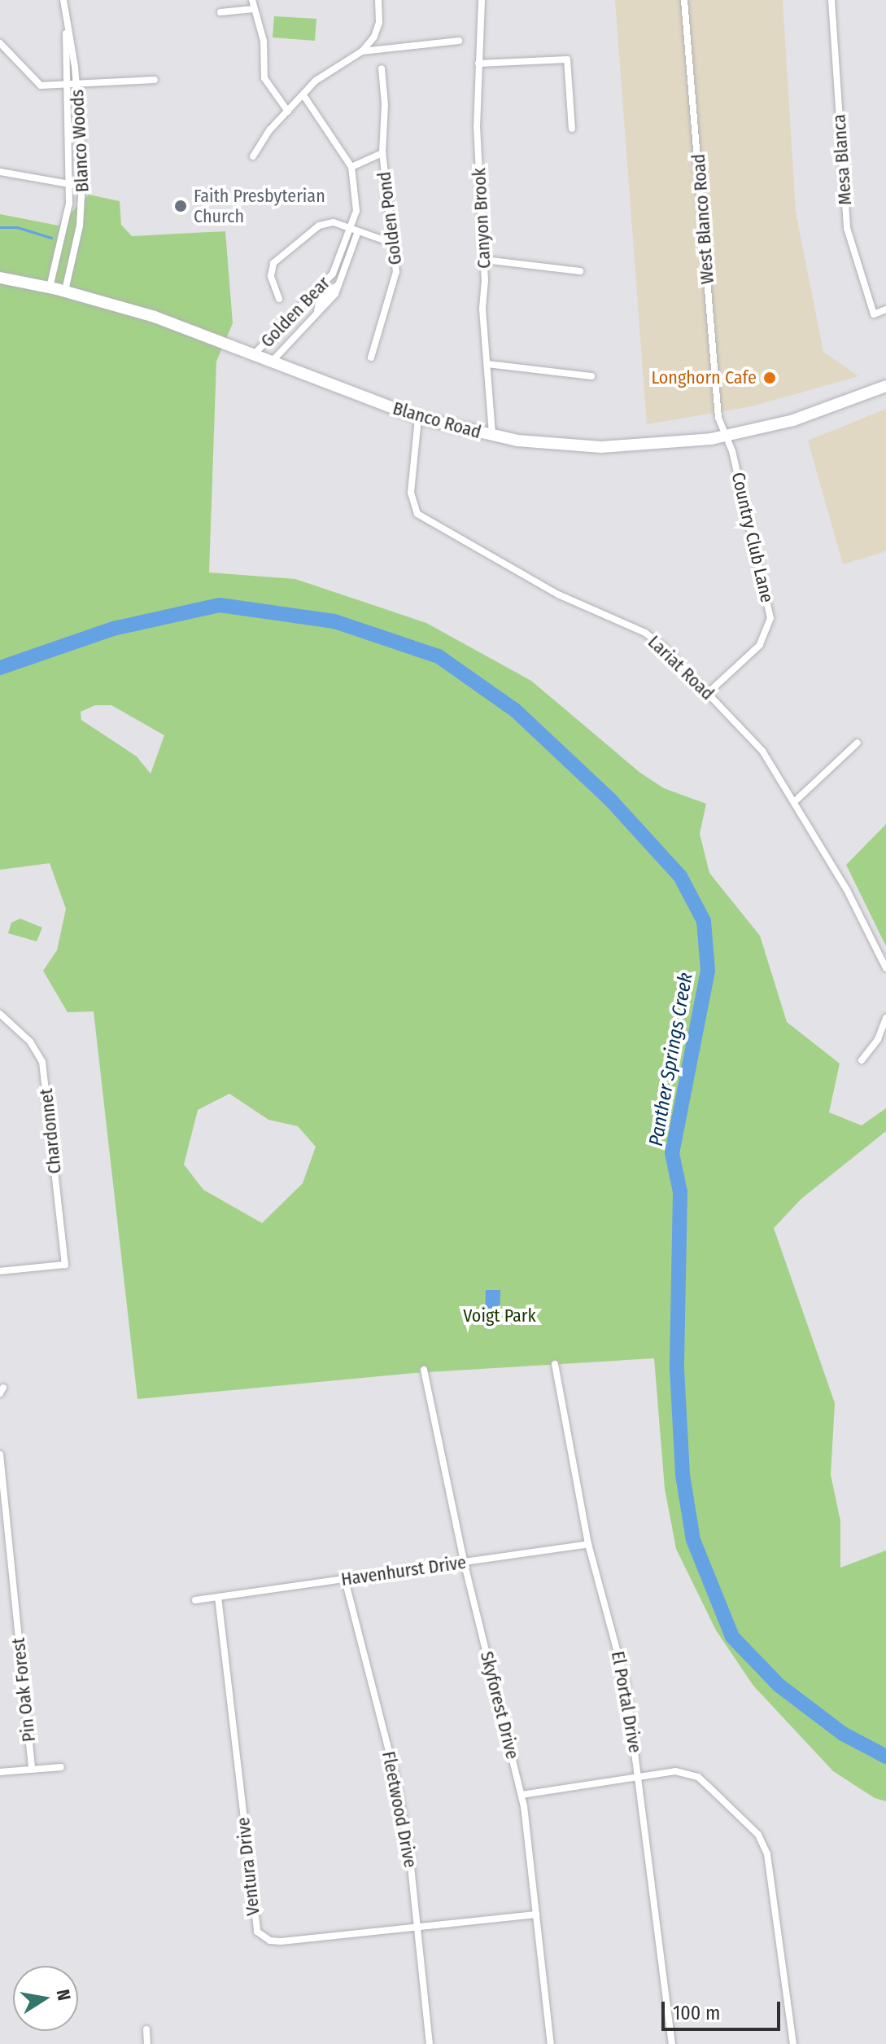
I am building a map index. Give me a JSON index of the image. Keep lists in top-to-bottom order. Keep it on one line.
{"streets":{"main road":["Blanco Road"],"street":["Blanco Woods","Mesa Blanca","Golden Pond","Canyon Brook","West Blanco Road","Golden Bear","Country Club Lane","Lariat Road","Chardonnet","Havenhurst Drive","Pin Oak Forest","El Portal Drive","Skyforest Drive","Fleetwood Drive","Ventura Drive"]},"crossings":[["Blanco Woods","Blanco Road"],["Golden Pond","Golden Bear"],["Canyon Brook","Blanco Road"],["West Blanco Road","Blanco Road"],["West Blanco Road","Country Club Lane"],["Golden Bear","Blanco Road"],["Blanco Road","Country Club Lane"],["Blanco Road","Lariat Road"],["Country Club Lane","Lariat Road"],["Havenhurst Drive","El Portal Drive"],["Havenhurst Drive","Skyforest Drive"],["Havenhurst Drive","Fleetwood Drive"],["Havenhurst Drive","Ventura Drive"],["Skyforest Drive","Ventura Drive"],["Fleetwood Drive","Ventura Drive"]],"water":["Panther Springs Creek"],"parks":["Voigt Park"],"places":["Faith Presbyterian Church","Longhorn Cafe"],"scale_bar":"100 m","north":"right"}
